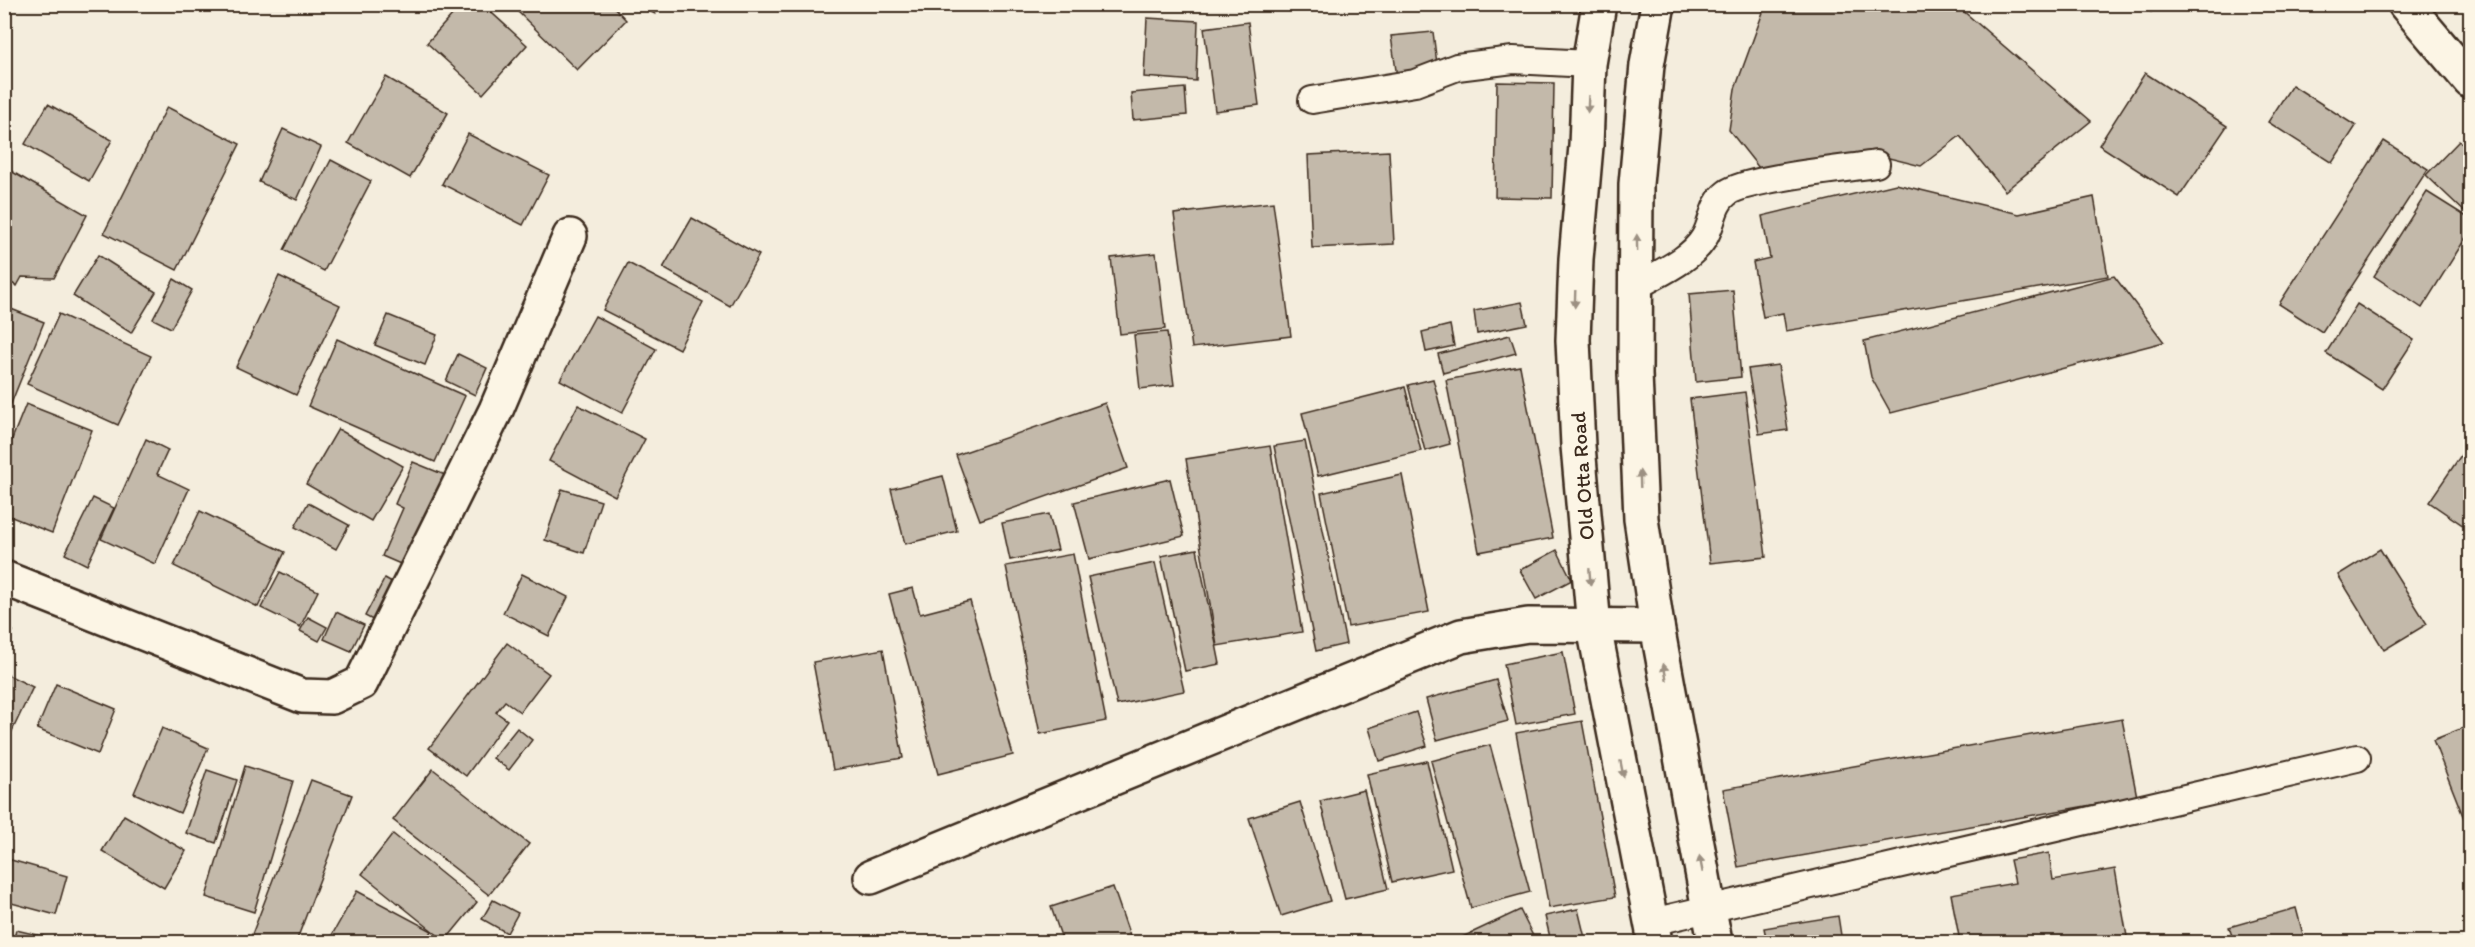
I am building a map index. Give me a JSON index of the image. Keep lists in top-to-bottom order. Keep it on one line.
{"streets":{"main road":["Old Otta Road"]}}
